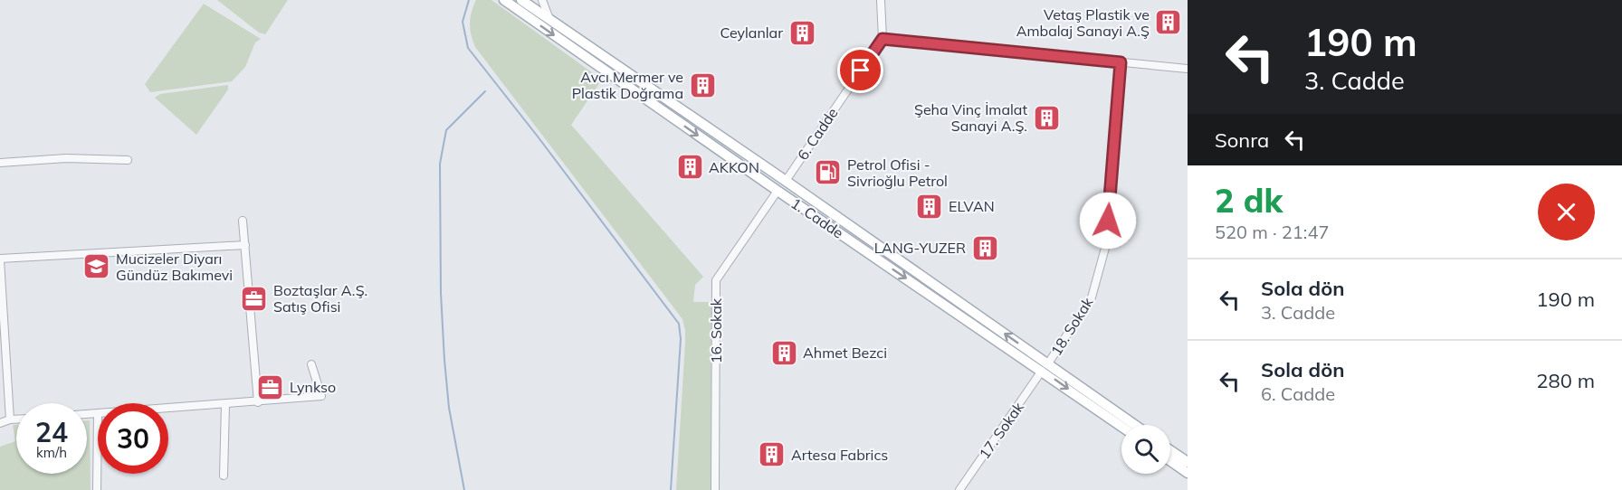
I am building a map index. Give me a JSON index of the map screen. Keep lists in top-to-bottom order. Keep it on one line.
{"streets":{"main road":["1. Cadde"],"street":["6. Cadde","18. Sokak","16. Sokak","17. Sokak"]},"crossings":[["6. Cadde","1. Cadde"],["1. Cadde","18. Sokak"],["1. Cadde","16. Sokak"],["1. Cadde","17. Sokak"],["18. Sokak","17. Sokak"]],"places":{"building":["Vetaş Plastik ve Ambalaj Sanayi A.Ş","Ceylanlar","Avcı Mermer ve Plastik Doğrama","Şeha Vinç İmalat Sanayi A.Ş.","AKKON","ELVAN","LANG-YUZER","Ahmet Bezci","Artesa Fabrics"],"fuel station":["Petrol Ofisi - Sivrioğlu Petrol"],"school or university":["Mucizeler Diyarı Gündüz Bakımevi"],"office":["Boztaşlar A.Ş. Satış Ofisi","Lynkso"]},"page":{"turn":["190 m","3. Cadde"],"then":"Sonra","heading":["2 dk","520 m · 21:47"],"list":[{"name":"Sola dön","note":"3. Cadde","value":"190 m"},{"name":"Sola dön","note":"6. Cadde","value":"280 m"}],"speed":"24 km/h","limit":"30"}}
